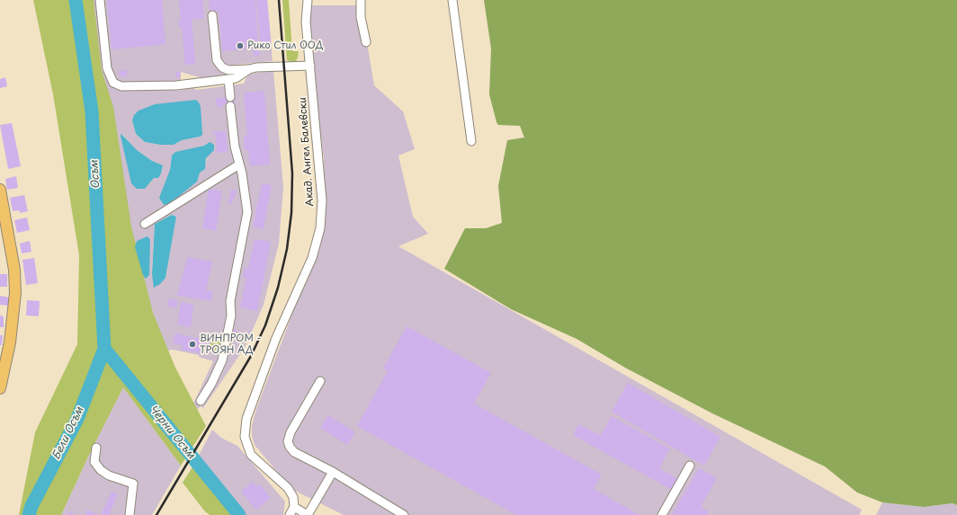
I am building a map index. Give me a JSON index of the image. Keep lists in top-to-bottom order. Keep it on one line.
{"streets":{"street":["Акад. Ангел Балевски"]},"water":["Осъм","Черни Осъм","Бели Осъм"],"places":["Рико Стил ООД","ВИНПРОМ - ТРОЯН АД"]}
